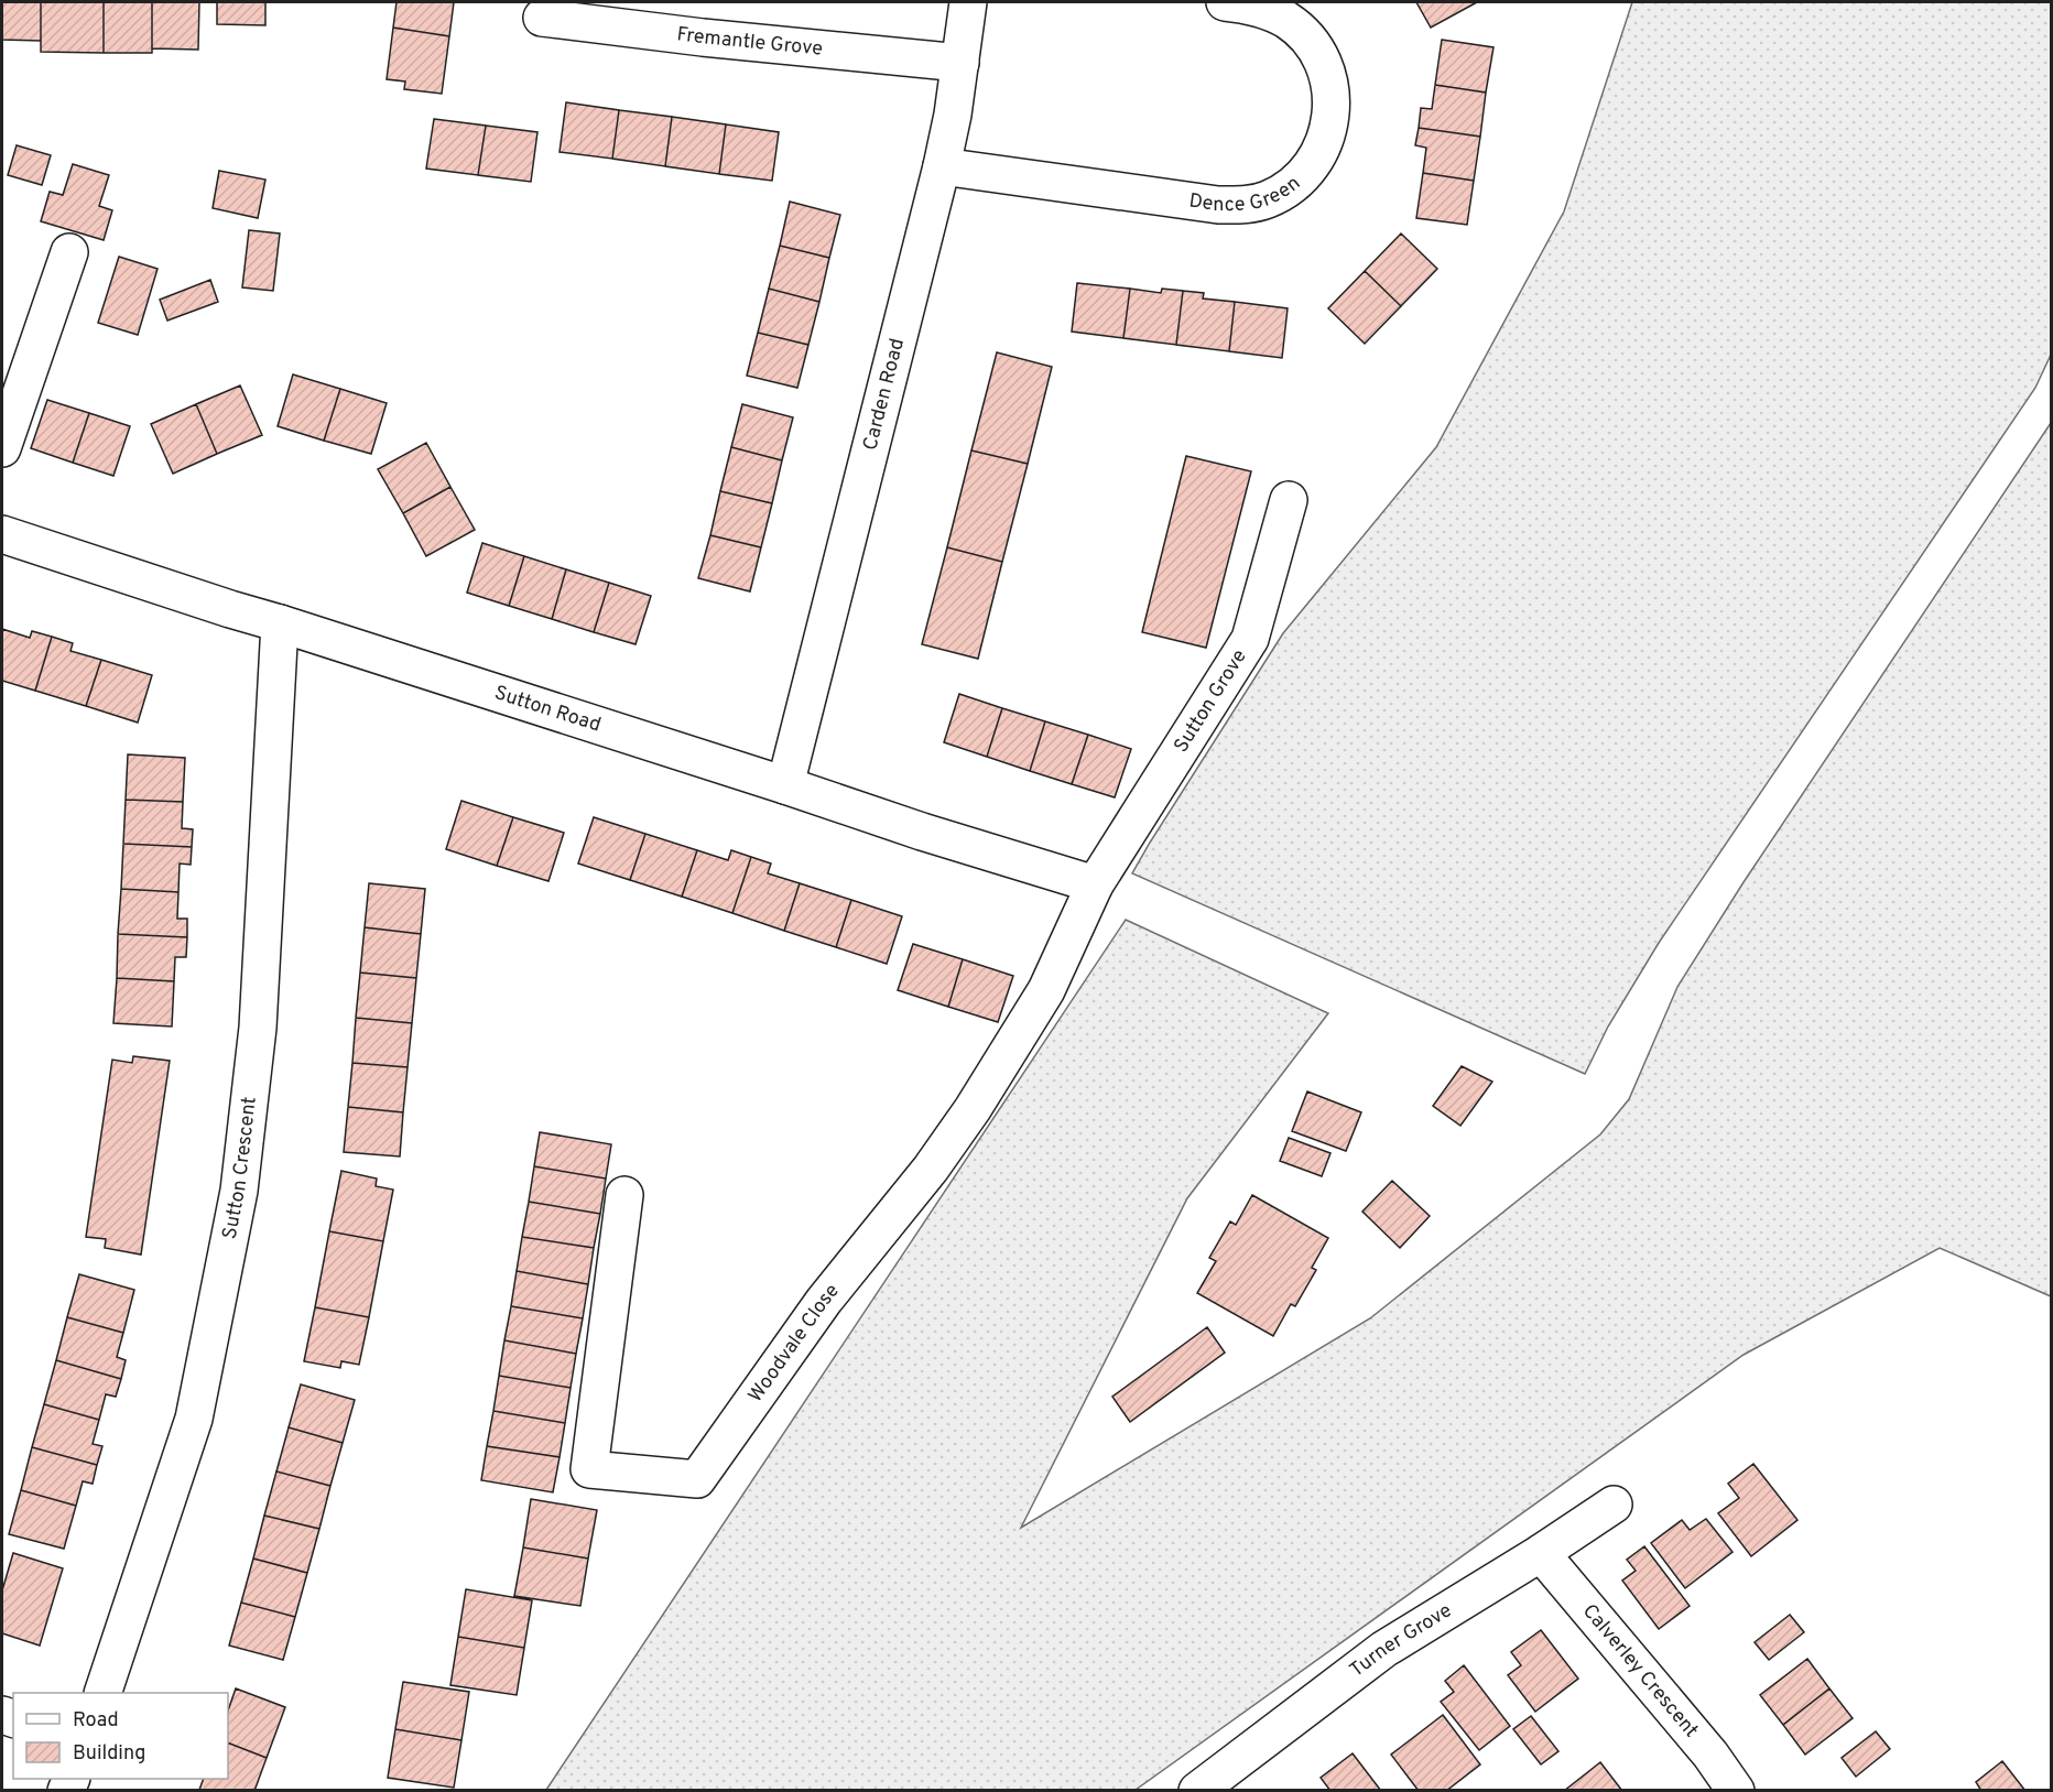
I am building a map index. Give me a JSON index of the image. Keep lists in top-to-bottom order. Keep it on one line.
{"streets":{"street":["Fremantle Grove","Dence Green","Carden Road","Sutton Grove","Sutton Road","Sutton Crescent","Woodvale Close","Turner Grove","Calverley Crescent"]},"crossings":[["Fremantle Grove","Carden Road"],["Dence Green","Carden Road"],["Carden Road","Sutton Road"],["Sutton Grove","Sutton Road"],["Sutton Grove","Woodvale Close"],["Sutton Road","Sutton Crescent"],["Sutton Road","Woodvale Close"],["Turner Grove","Calverley Crescent"]],"legend":["Road","Building"]}
